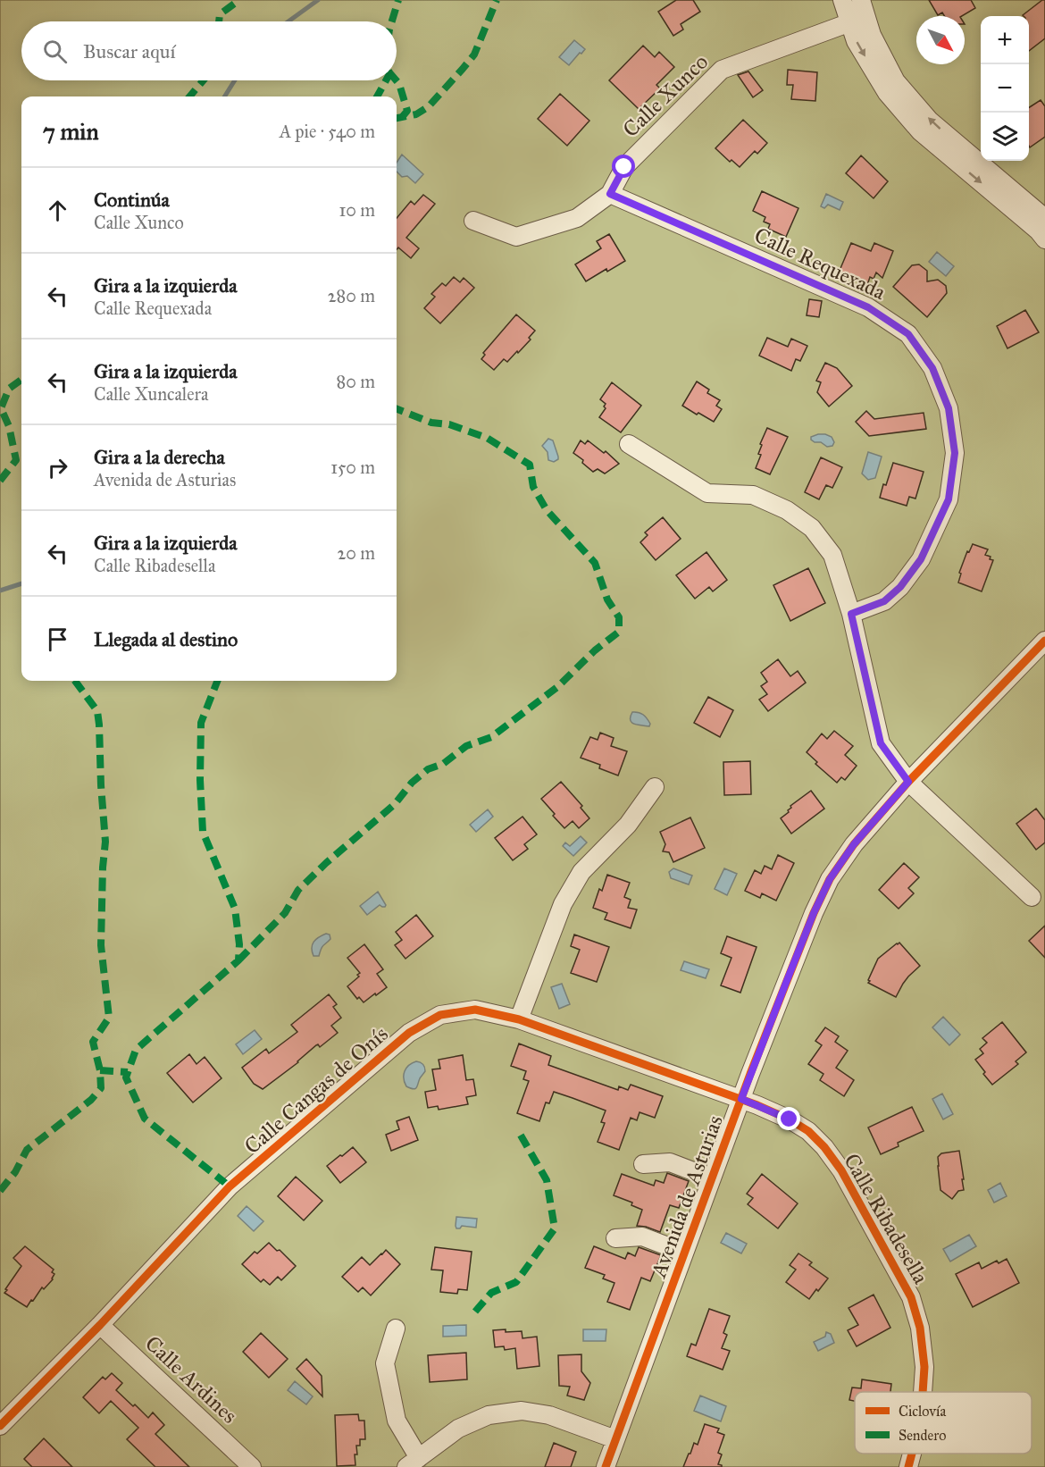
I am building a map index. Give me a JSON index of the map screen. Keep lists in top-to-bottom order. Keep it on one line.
{"streets":{"street":["Calle Xunco","Calle Requexada","Calle Cangas de Onís","Avenida de Asturias","Calle Ribadesella","Calle Ardines"]},"crossings":[["Calle Xunco","Calle Requexada"],["Calle Cangas de Onís","Avenida de Asturias"],["Calle Cangas de Onís","Calle Ribadesella"],["Calle Cangas de Onís","Calle Ardines"],["Avenida de Asturias","Calle Ribadesella"]],"legend":["Ciclovía","Sendero"],"north":"bottom right","page":{"map_buttons":["+","−"],"search":"Buscar aquí","heading":["7 min","A pie · 540 m"],"list":[["Continúa","Calle Xunco","10 m"],["Gira a la izquierda","Calle Requexada","280 m"],["Gira a la izquierda","Calle Xuncalera","80 m"],["Gira a la derecha","Avenida de Asturias","150 m"],["Gira a la izquierda","Calle Ribadesella","20 m"],"Llegada al destino"]}}
